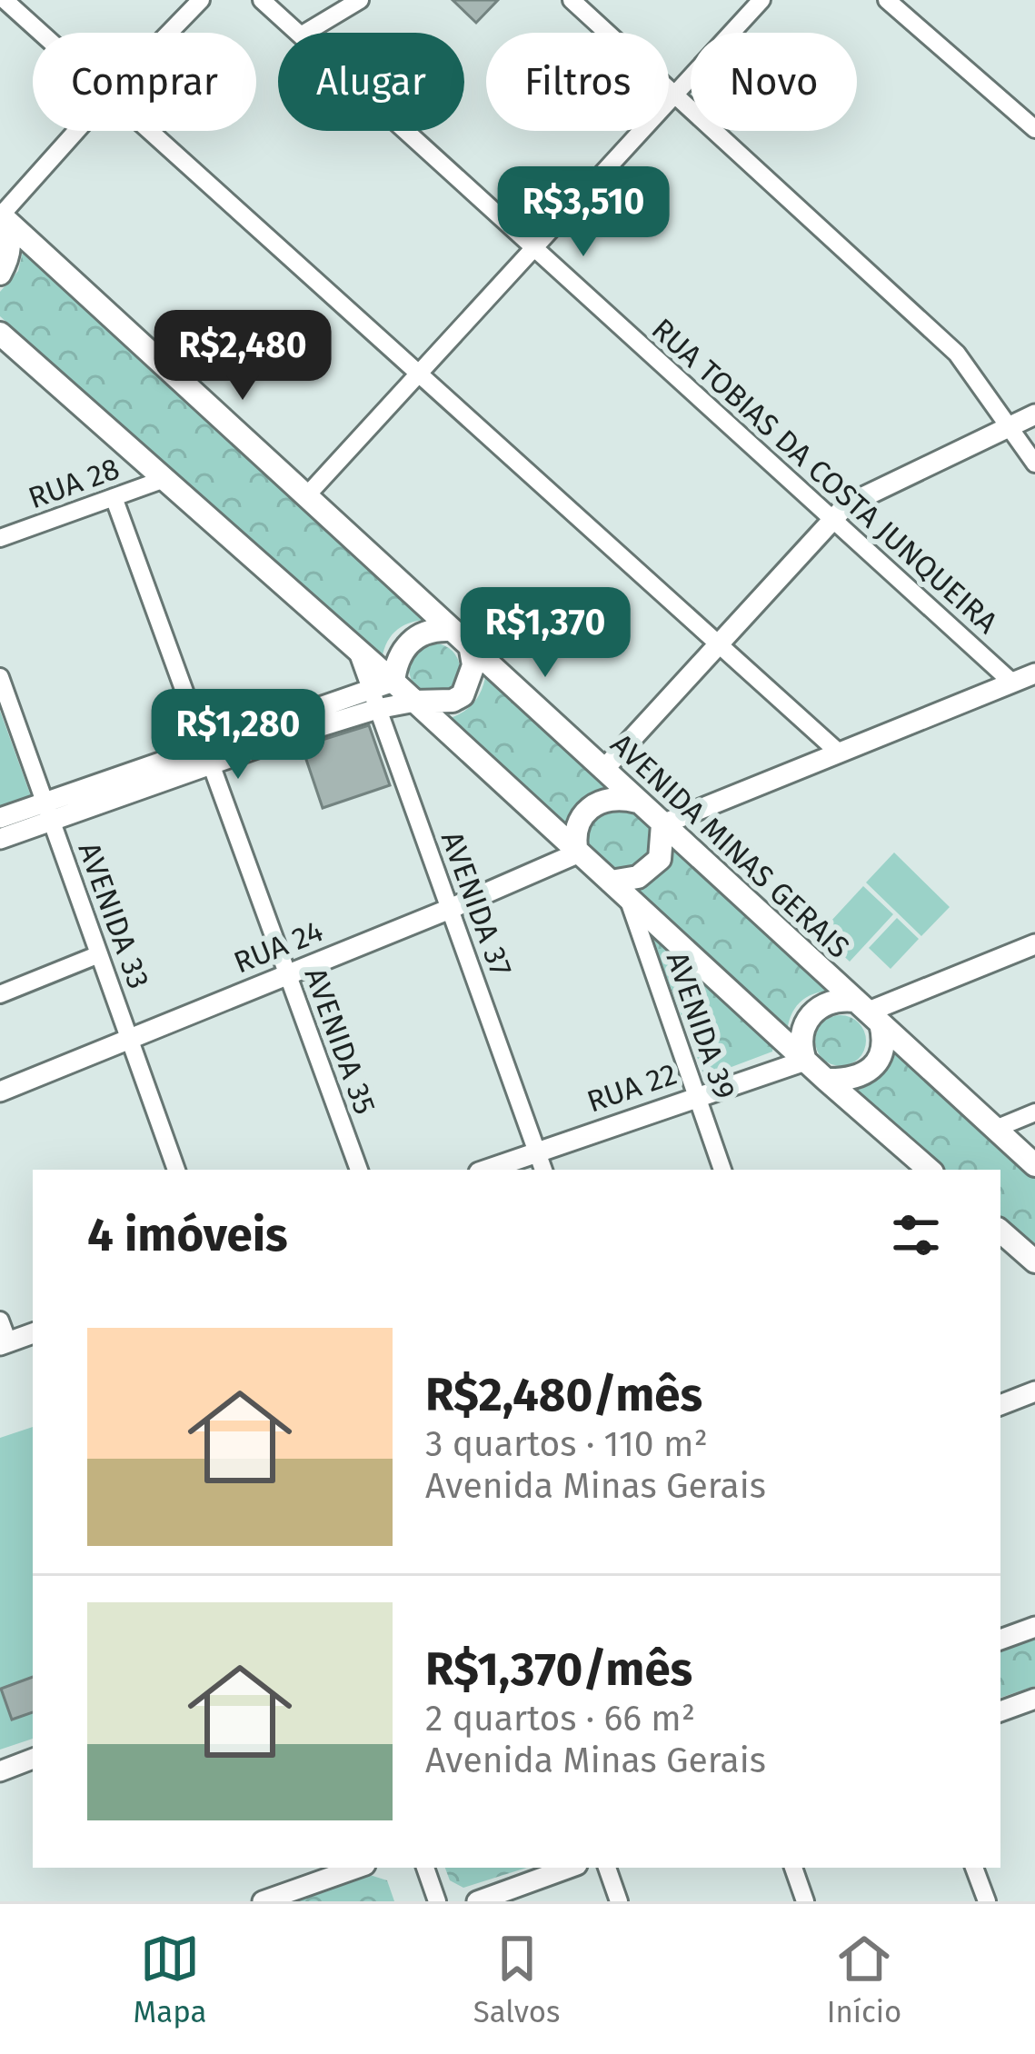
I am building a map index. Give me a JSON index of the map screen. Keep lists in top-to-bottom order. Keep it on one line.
{"streets":{"main road":["AVENIDA MINAS GERAIS"],"street":["RUA TOBIAS DA COSTA JUNQUEIRA","RUA 28","AVENIDA 37","AVENIDA 33","RUA 24","AVENIDA 39","AVENIDA 35","RUA 22"]},"crossings":[["RUA 28","AVENIDA 35"],["AVENIDA MINAS GERAIS","RUA 24"],["AVENIDA MINAS GERAIS","AVENIDA 39"],["AVENIDA MINAS GERAIS","RUA 22"],["AVENIDA 37","RUA 24"],["AVENIDA 37","RUA 22"],["AVENIDA 33","RUA 24"],["RUA 24","AVENIDA 39"],["RUA 24","AVENIDA 35"],["AVENIDA 39","RUA 22"]],"page":{"chip":["Comprar","Alugar","Filtros","Novo"],"price":["R$3,510","R$2,480","R$1,370","R$1,280"],"heading":"4 imóveis","list":[{"name":"R$2,480/mês","note":"3 quartos · 110 m² · Avenida Minas Gerais"},{"name":"R$1,370/mês","note":"2 quartos · 66 m² · Avenida Minas Gerais"}],"tabs":["Mapa","Salvos","Início"]}}
